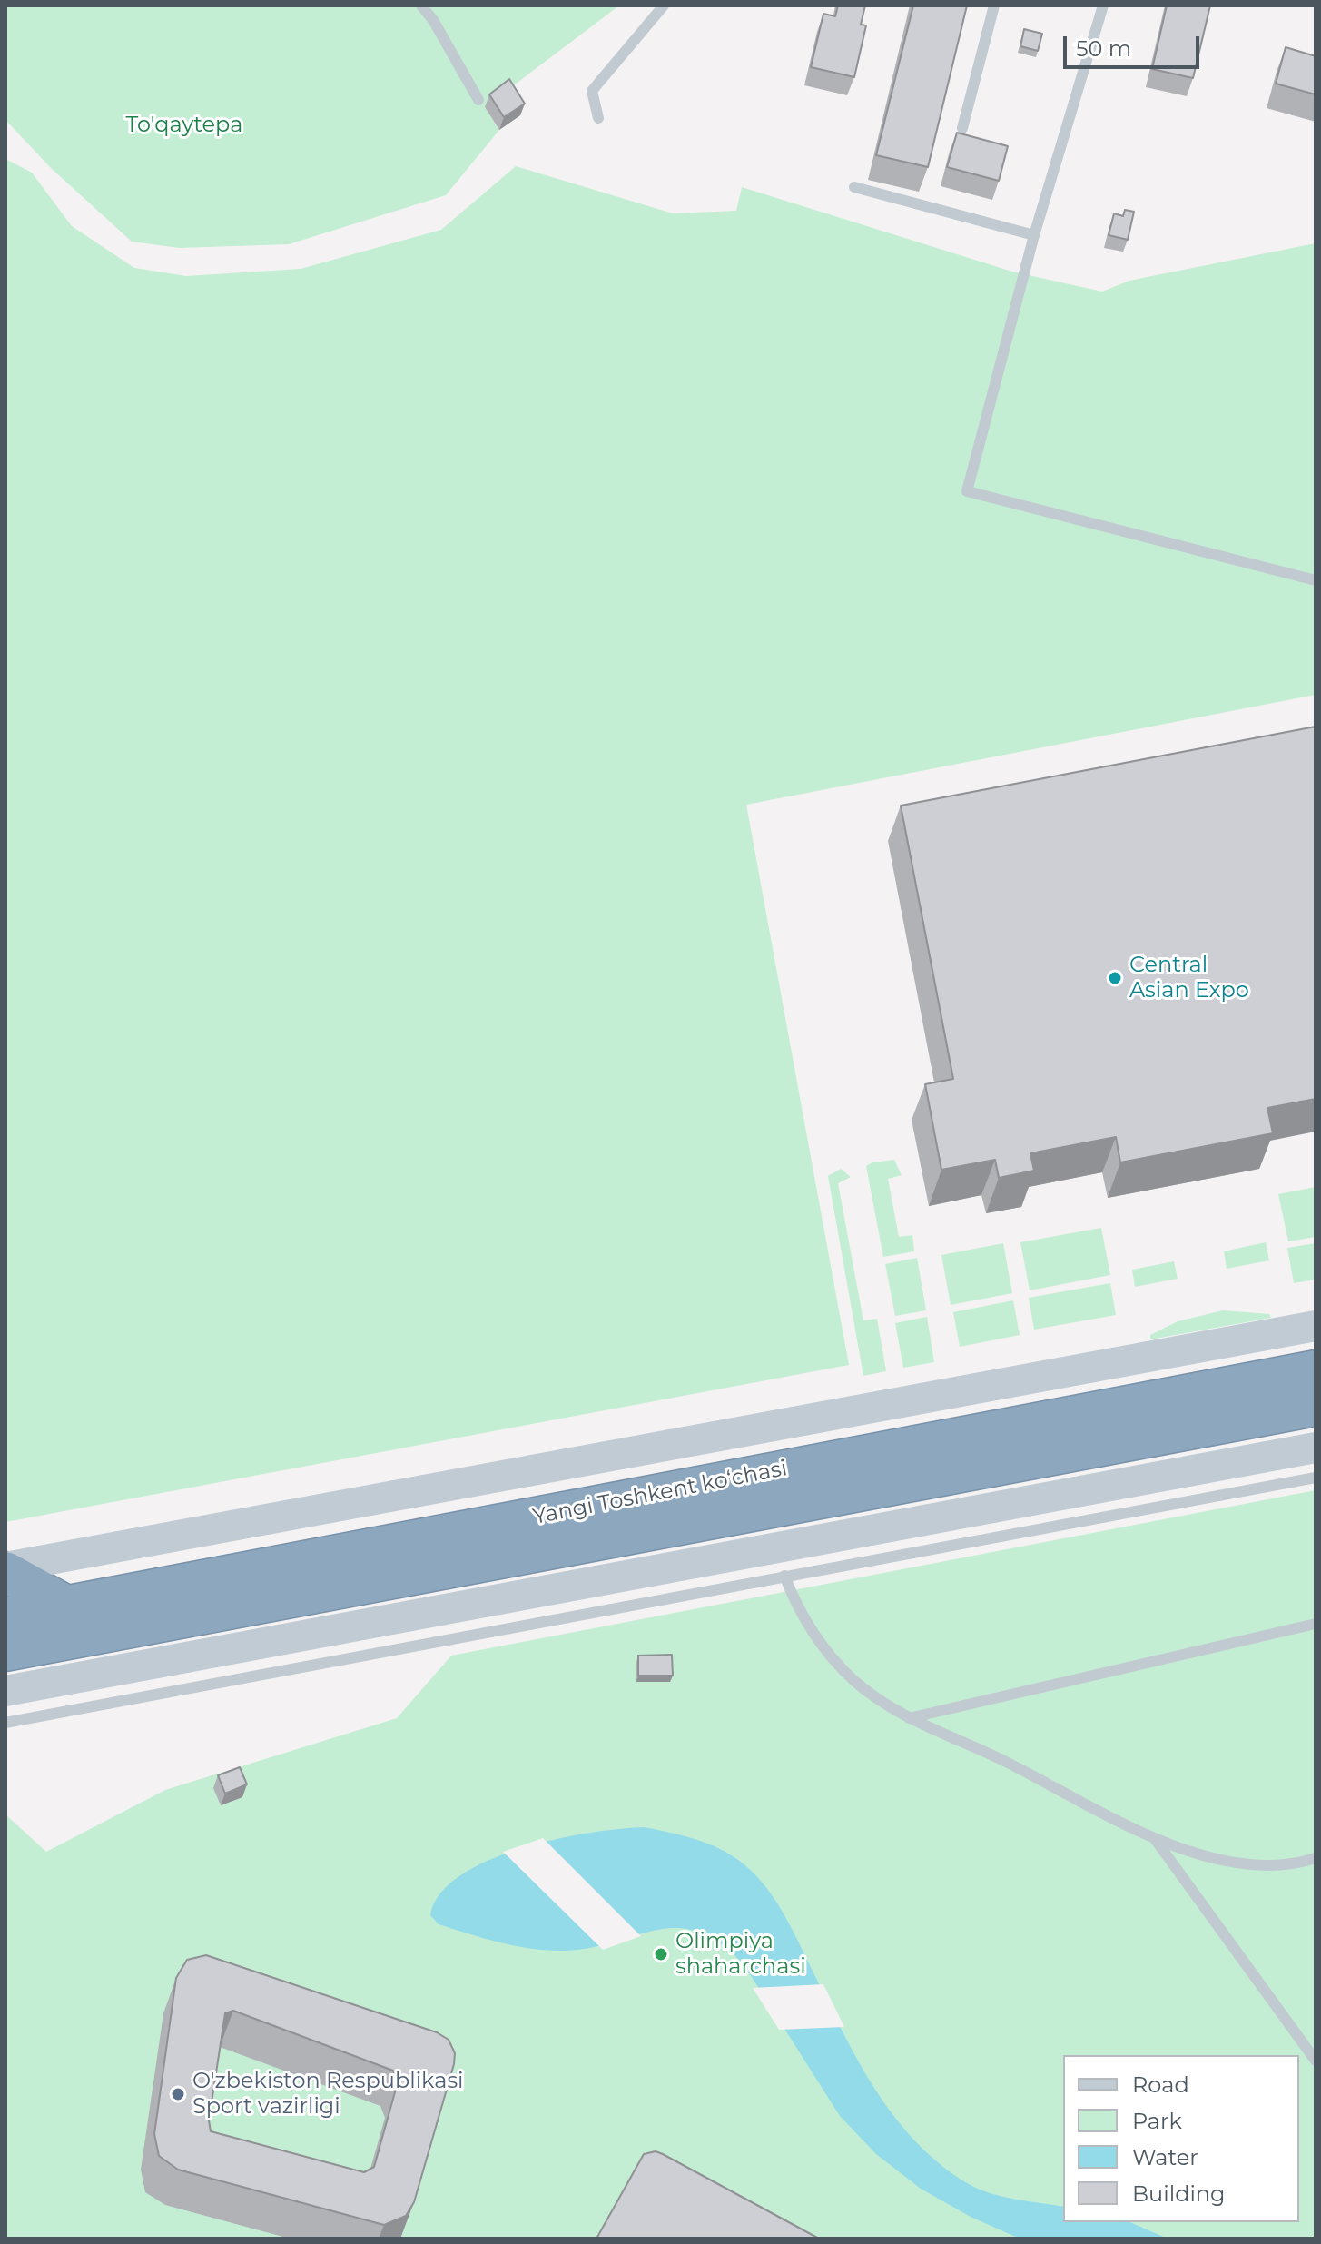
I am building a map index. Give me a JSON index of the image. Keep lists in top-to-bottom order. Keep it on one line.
{"streets":{"highway":["Yangi Toshkent ko‘chasi"]},"parks":["To'qaytepa"],"places":["Central Asian Expo","Olimpiya shaharchasi","O'zbekiston Respublikasi Sport vazirligi"],"legend":["Road","Park","Water","Building"],"scale_bar":"50 m"}
